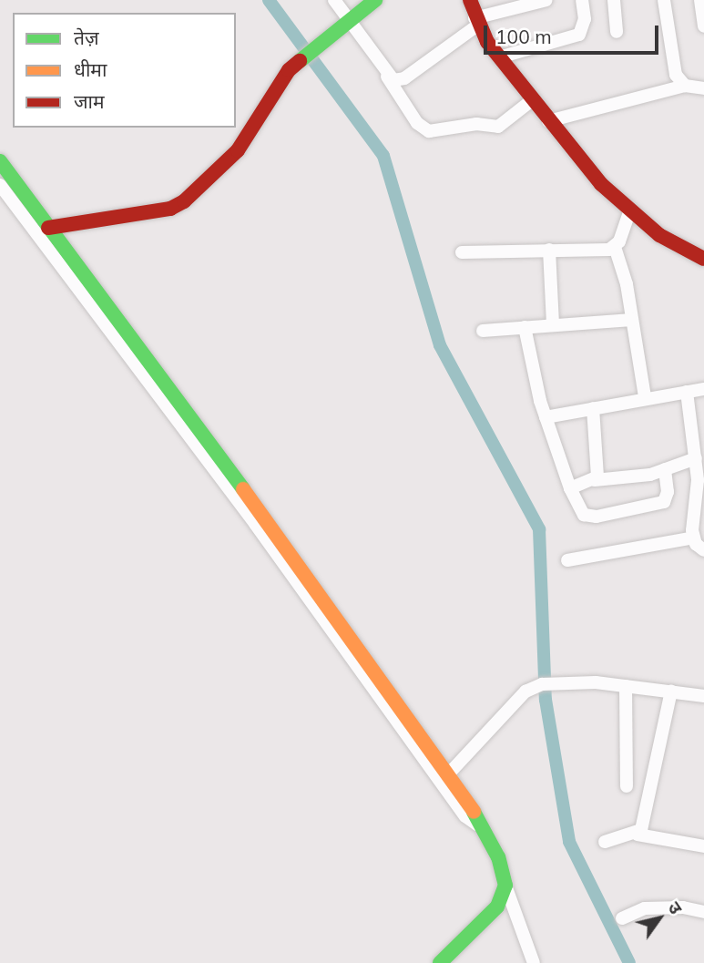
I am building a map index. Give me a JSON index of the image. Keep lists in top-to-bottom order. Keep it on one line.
{"legend":["तेज़","धीमा","जाम"],"scale_bar":"100 m","north":"top right"}
